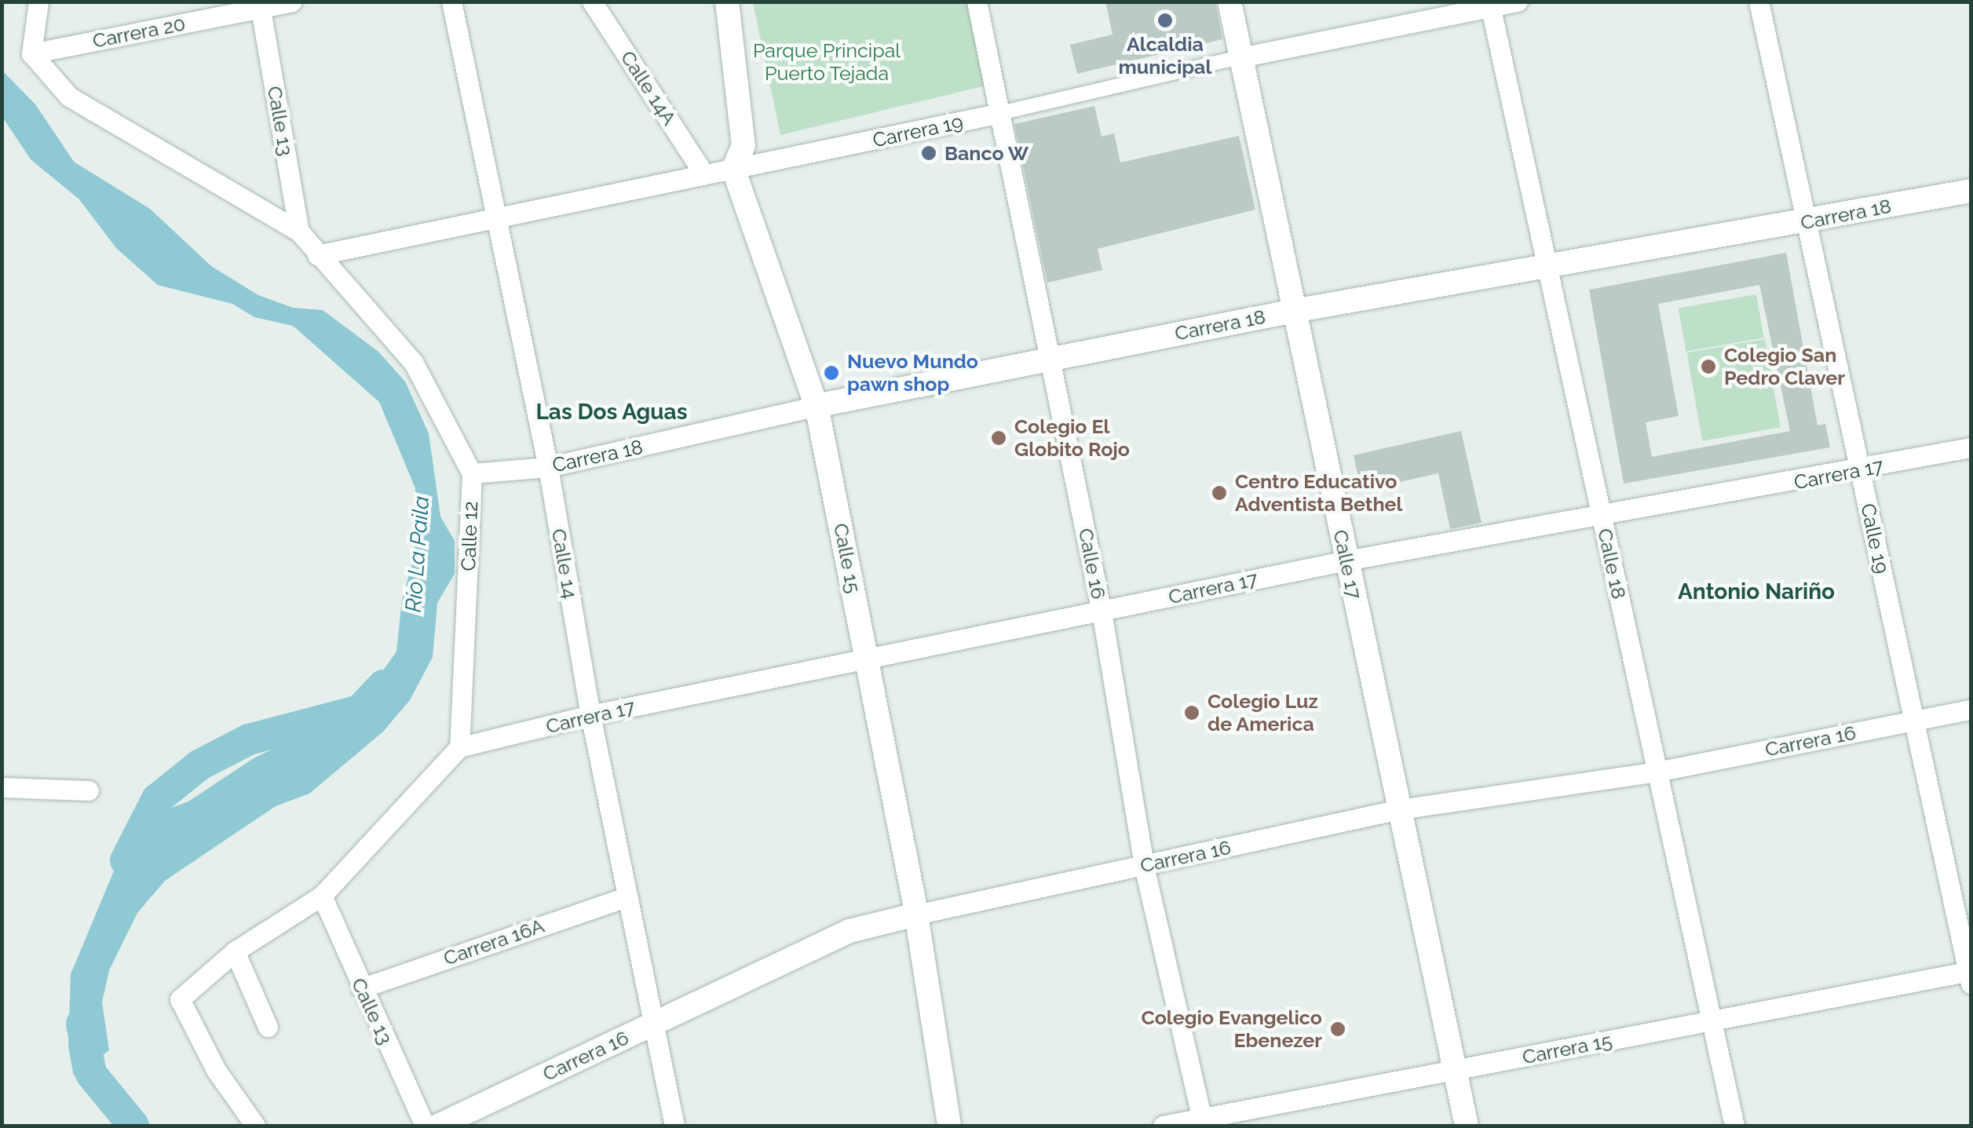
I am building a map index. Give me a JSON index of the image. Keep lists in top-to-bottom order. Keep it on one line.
{"streets":{"street":["Carrera 20","Calle 14A","Calle 13","Carrera 19","Carrera 18","Carrera 17","Calle 12","Calle 19","Calle 15","Calle 14","Calle 16","Calle 18","Calle 17","Carrera 16","Carrera 16A","Carrera 15"]},"crossings":[["Carrera 20","Calle 13"],["Carrera 20","Calle 12"],["Calle 14A","Carrera 19"],["Calle 13","Calle 12"],["Calle 13","Carrera 16A"],["Carrera 19","Calle 12"],["Carrera 19","Calle 15"],["Carrera 19","Calle 14"],["Carrera 19","Calle 16"],["Carrera 19","Calle 18"],["Carrera 19","Calle 17"],["Carrera 18","Calle 12"],["Carrera 18","Calle 19"],["Carrera 18","Calle 15"],["Carrera 18","Calle 14"],["Carrera 18","Calle 16"],["Carrera 18","Calle 18"],["Carrera 18","Calle 17"],["Carrera 17","Calle 12"],["Carrera 17","Calle 19"],["Carrera 17","Calle 15"],["Carrera 17","Calle 14"],["Carrera 17","Calle 16"],["Carrera 17","Calle 18"],["Carrera 17","Calle 17"],["Calle 19","Carrera 16"],["Calle 19","Carrera 15"],["Calle 15","Carrera 16"],["Calle 14","Carrera 16"],["Calle 14","Carrera 16A"],["Calle 16","Carrera 16"],["Calle 16","Carrera 15"],["Calle 18","Carrera 16"],["Calle 18","Carrera 15"],["Calle 17","Carrera 16"],["Calle 17","Carrera 15"]],"districts":["Las Dos Aguas","Antonio Nariño"],"water":["Río La Paila"],"parks":["Parque Principal Puerto Tejada"],"places":["Alcaldia municipal","Banco W","Colegio San Pedro Claver","Nuevo Mundo pawn shop","Colegio El Globito Rojo","Centro Educativo Adventista Bethel","Colegio Luz de America","Colegio Evangelico Ebenezer"]}
